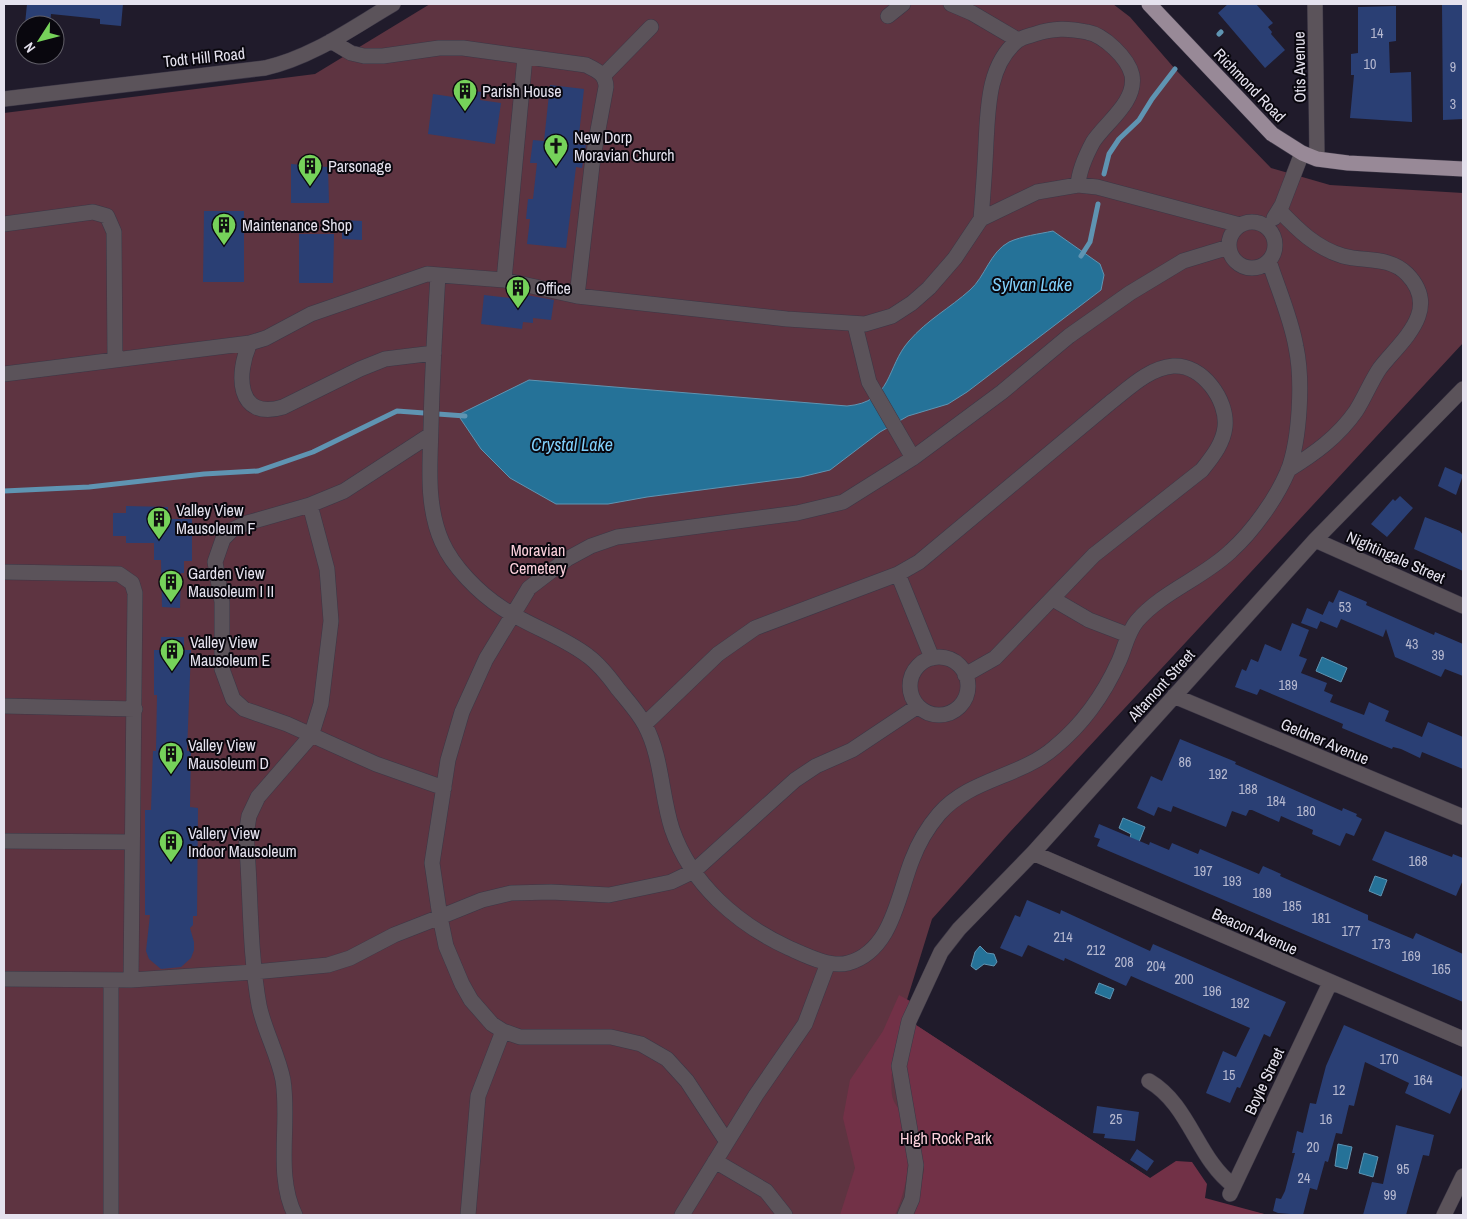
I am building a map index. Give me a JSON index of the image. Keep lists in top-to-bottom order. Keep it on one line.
{"streets":{"main road":["Richmond Road"],"street":["Todt Hill Road","Otis Avenue","Nightingale Street","Altamont Street","Geldner Avenue","Beacon Avenue","Boyle Street"]},"crossings":[["Otis Avenue","Richmond Road"],["Nightingale Street","Altamont Street"],["Altamont Street","Geldner Avenue"],["Altamont Street","Beacon Avenue"],["Beacon Avenue","Boyle Street"]],"water":["Sylvan Lake","Crystal Lake"],"parks":["Moravian Cemetery","High Rock Park"],"places":{"building":["Parish House","Parsonage","Maintenance Shop","Office","Valley View Mausoleum F","Garden View Mausoleum I II","Valley View Mausoleum E","Valley View Mausoleum D","Vallery View Indoor Mausoleum"],"church":["New Dorp Moravian Church"]},"house_numbers":["14","10","9","3","53","43","39","189","86","192","188","184","180","168","197","193","189","185","181","177","214","173","212","169","208","204","165","200","196","192","170","15","164","12","25","16","20","95","24","99"],"north":"bottom left"}
